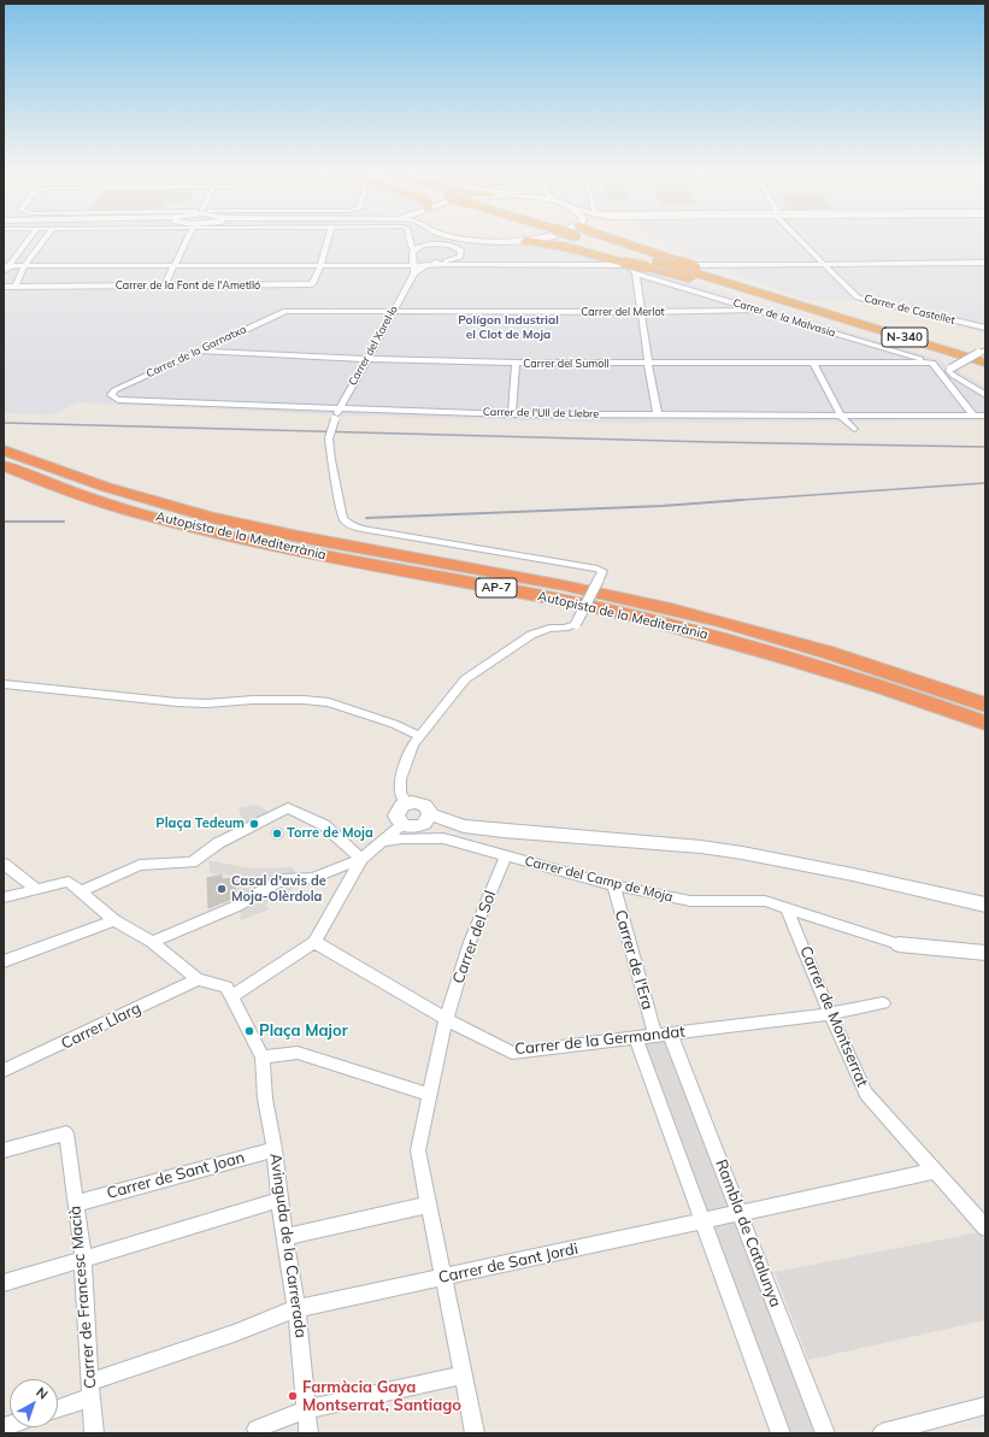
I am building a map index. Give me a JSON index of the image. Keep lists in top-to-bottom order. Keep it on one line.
{"streets":{"highway":["N-340","Autopista de la Mediterrània","AP-7"],"street":["Carrer de la Font de l'Ametlló","Carrer de Castellet","Carrer del Merlot","Carrer de la Malvasia","Carrer del Xarel·lo","Carrer de la Garnatxa","Carrer del Sumoll","Carrer de l'Ull de Llebre","Carrer del Camp de Moja","Carrer del Sol","Carrer de l'Era","Carrer de Montserrat","Carrer Llarg","Carrer de la Germandat","Carrer de Sant Joan","Rambla de Catalunya","Avinguda de la Carrerada","Carrer de Sant Jordi","Carrer de Francesc Macià"]},"crossings":[["Carrer del Merlot","Carrer de la Malvasia"],["Carrer del Merlot","Carrer del Xarel·lo"],["Carrer del Merlot","Carrer de la Garnatxa"],["Carrer de la Malvasia","Carrer del Sumoll"],["Carrer del Xarel·lo","Carrer del Sumoll"],["Carrer del Xarel·lo","Carrer de l'Ull de Llebre"],["Carrer de la Garnatxa","Carrer del Sumoll"],["Carrer de la Garnatxa","Carrer de l'Ull de Llebre"],["Carrer del Camp de Moja","Carrer del Sol"],["Carrer del Camp de Moja","Carrer de l'Era"],["Carrer del Camp de Moja","Carrer de Montserrat"],["Carrer del Sol","Carrer de la Germandat"],["Carrer del Sol","Carrer de Sant Jordi"],["Carrer de l'Era","Carrer de la Germandat"],["Carrer de l'Era","Rambla de Catalunya"],["Carrer de Montserrat","Carrer de la Germandat"],["Carrer de Montserrat","Carrer de Sant Jordi"],["Carrer de la Germandat","Rambla de Catalunya"],["Carrer de Sant Joan","Avinguda de la Carrerada"],["Carrer de Sant Joan","Carrer de Francesc Macià"],["Rambla de Catalunya","Carrer de Sant Jordi"],["Avinguda de la Carrerada","Carrer de Sant Jordi"],["Carrer de Sant Jordi","Carrer de Francesc Macià"]],"districts":["Polígon Industrial el Clot de Moja"],"places":["Plaça Tedeum","Torre de Moja","Casal d'avis de Moja-Olèrdola","Plaça Major","Farmàcia Gaya Montserrat, Santiago"],"north":"top right"}
